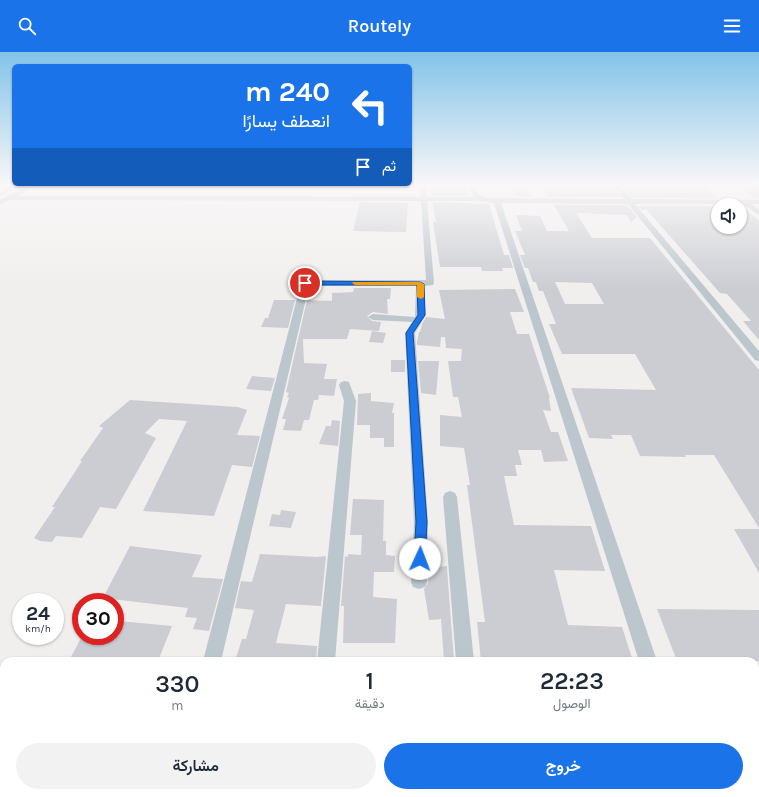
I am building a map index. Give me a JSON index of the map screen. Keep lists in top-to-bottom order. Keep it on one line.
{"page":{"header":"Routely","turn":["240 m","انعطف يسارًا"],"then":"ثم","speed":"24 km/h","limit":"30","eta":["22:23","الوصول","1","دقيقة","330","m"],"buttons":["خروج","مشاركة"]}}
